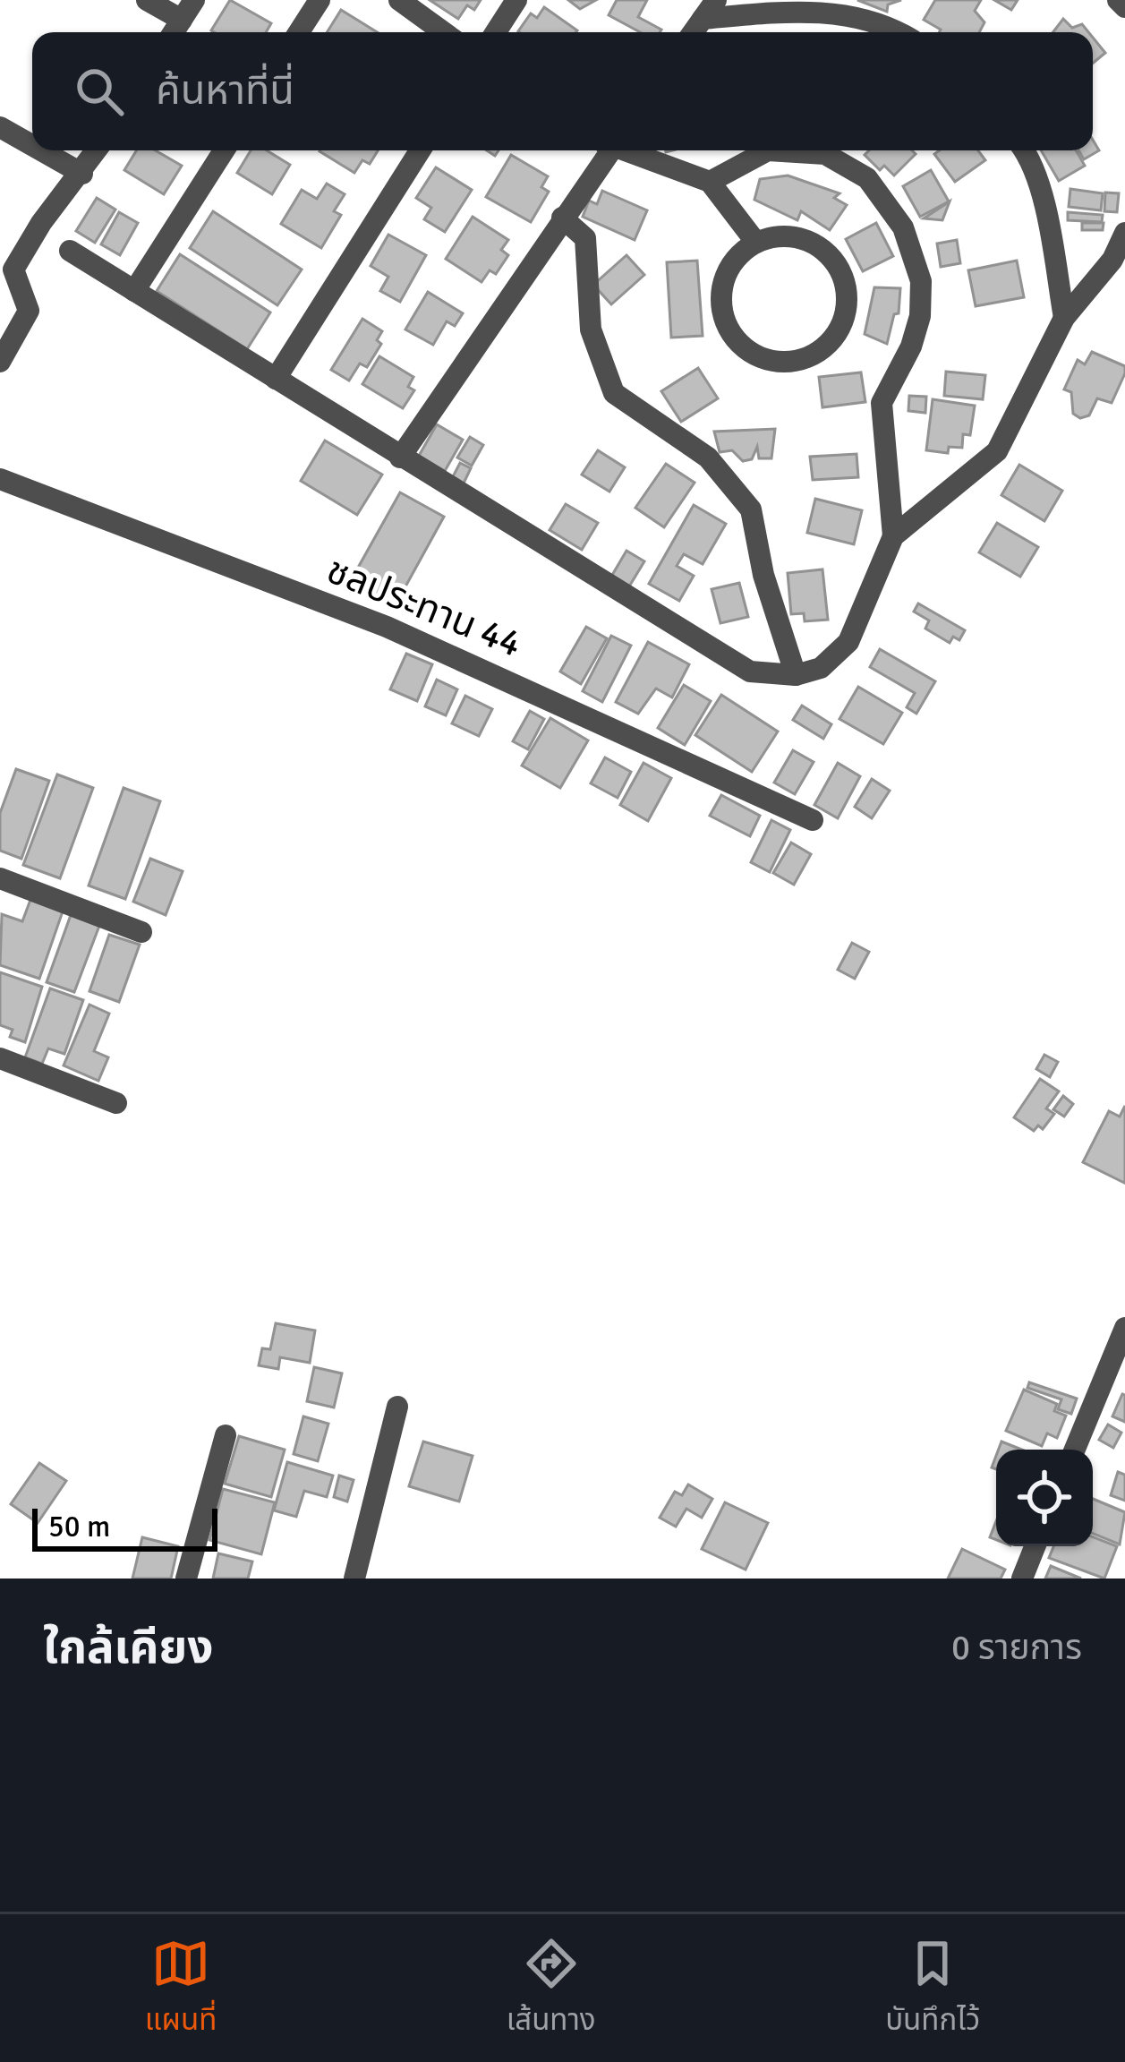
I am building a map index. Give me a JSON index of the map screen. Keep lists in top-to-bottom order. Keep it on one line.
{"streets":{"street":["ชลประทาน 44"]},"scale_bar":"50 m","page":{"search":"ค้นหาที่นี่","scale":"50 m","heading":["ใกล้เคียง","0 รายการ"],"nav":["แผนที่","เส้นทาง","บันทึกไว้"]}}
